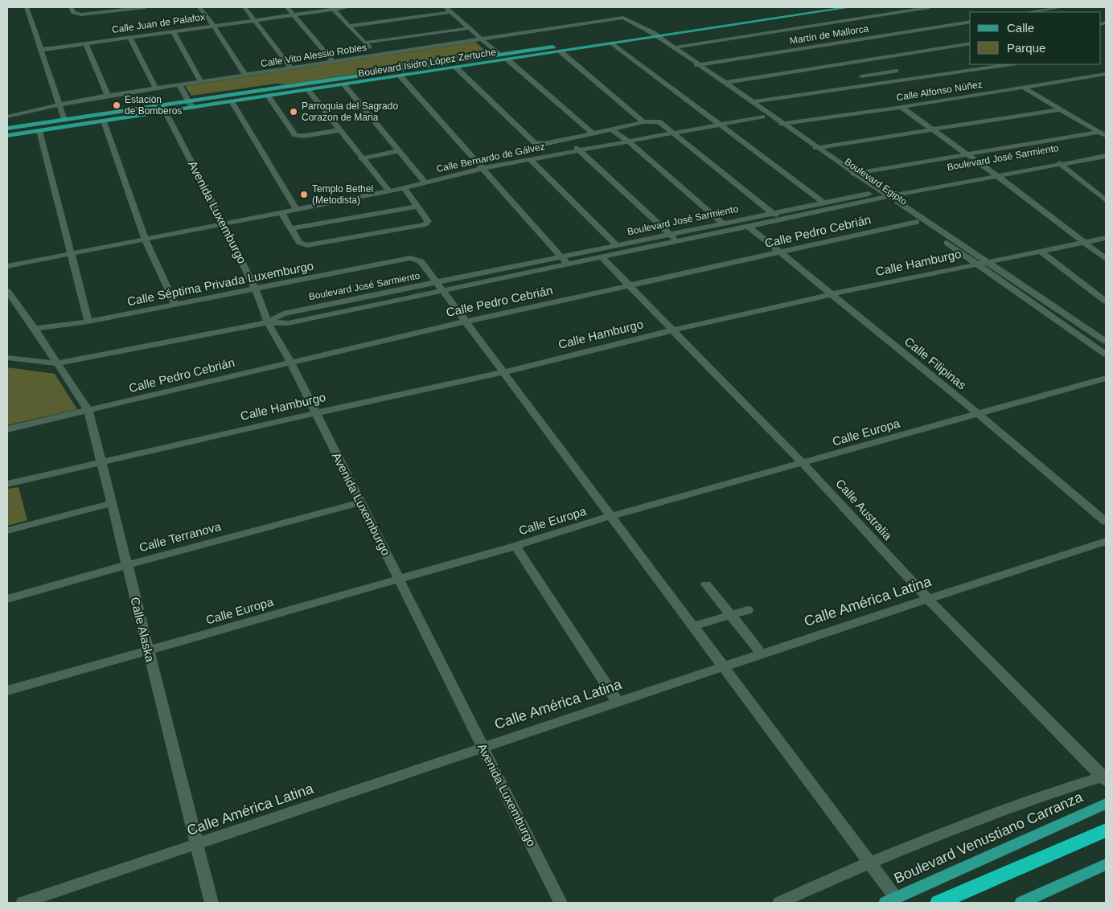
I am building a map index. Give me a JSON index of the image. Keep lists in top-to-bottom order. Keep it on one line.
{"streets":{"main road":["Boulevard Isidro López Zertuche","Boulevard Venustiano Carranza"],"street":["Calle Juan de Palafox","Martín de Mallorca","Calle Vito Alessio Robles","Calle Alfonso Núñez","Calle Bernardo de Gálvez","Boulevard José Sarmiento","Boulevard Egipto","Avenida Luxemburgo","Calle Pedro Cebrián","Calle Hamburgo","Calle Séptima Privada Luxemburgo","Calle Filipinas","Calle Europa","Calle Australia","Calle Terranova","Calle América Latina","Calle Alaska"]},"crossings":[["Martín de Mallorca","Boulevard Egipto"],["Calle Vito Alessio Robles","Boulevard Egipto"],["Boulevard Isidro López Zertuche","Boulevard Egipto"],["Boulevard Isidro López Zertuche","Avenida Luxemburgo"],["Calle Alfonso Núñez","Boulevard Egipto"],["Calle Bernardo de Gálvez","Boulevard Egipto"],["Calle Bernardo de Gálvez","Avenida Luxemburgo"],["Boulevard José Sarmiento","Boulevard Egipto"],["Boulevard José Sarmiento","Avenida Luxemburgo"],["Boulevard José Sarmiento","Calle Séptima Privada Luxemburgo"],["Boulevard José Sarmiento","Calle Filipinas"],["Boulevard José Sarmiento","Calle Australia"],["Boulevard José Sarmiento","Calle Alaska"],["Boulevard Egipto","Calle Pedro Cebrián"],["Boulevard Egipto","Calle Hamburgo"],["Avenida Luxemburgo","Calle Pedro Cebrián"],["Avenida Luxemburgo","Calle Hamburgo"],["Avenida Luxemburgo","Calle Séptima Privada Luxemburgo"],["Avenida Luxemburgo","Calle Europa"],["Avenida Luxemburgo","Calle Terranova"],["Avenida Luxemburgo","Calle América Latina"],["Calle Pedro Cebrián","Calle Filipinas"],["Calle Pedro Cebrián","Calle Australia"],["Calle Pedro Cebrián","Calle Alaska"],["Calle Hamburgo","Calle Filipinas"],["Calle Hamburgo","Calle Australia"],["Calle Hamburgo","Calle Alaska"],["Calle Séptima Privada Luxemburgo","Calle Alaska"],["Calle Filipinas","Calle Europa"],["Calle Europa","Calle Australia"],["Calle Europa","Calle Alaska"],["Calle Australia","Calle América Latina"],["Calle Terranova","Calle Alaska"],["Calle América Latina","Calle Alaska"]],"places":["Estación de Bomberos","Parroquia del Sagrado Corazon de Maria","Templo Bethel (Metodista)"],"legend":["Calle","Parque"]}
